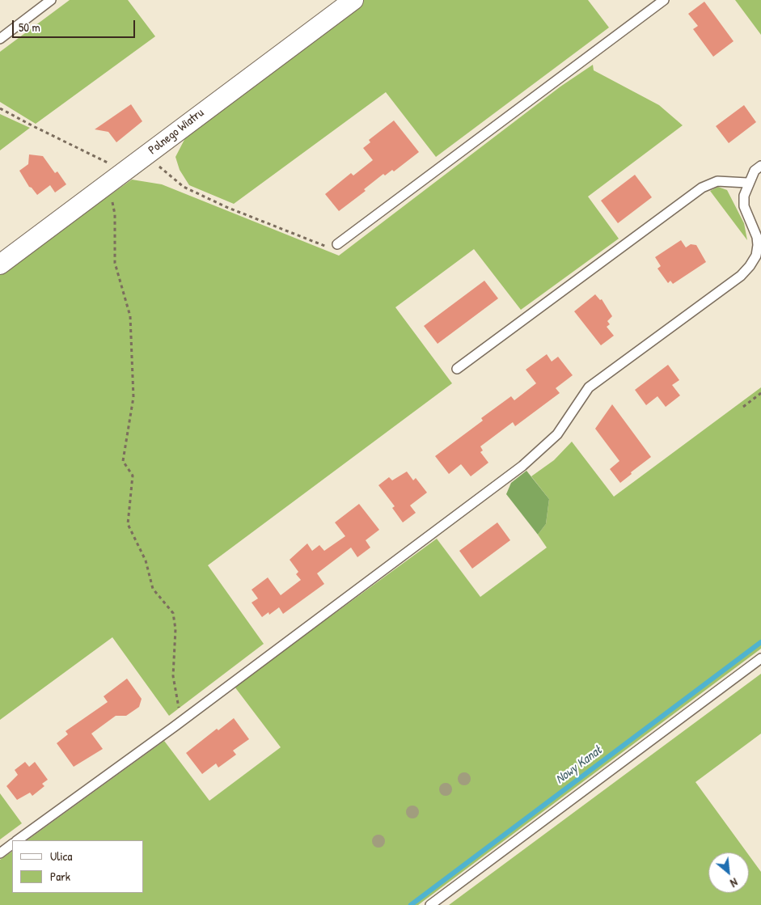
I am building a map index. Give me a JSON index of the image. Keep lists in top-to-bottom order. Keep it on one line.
{"streets":{"street":["Polnego Wiatru"]},"water":["Nowy Kanał"],"legend":["Ulica","Park"],"scale_bar":"50 m","north":"bottom right"}
